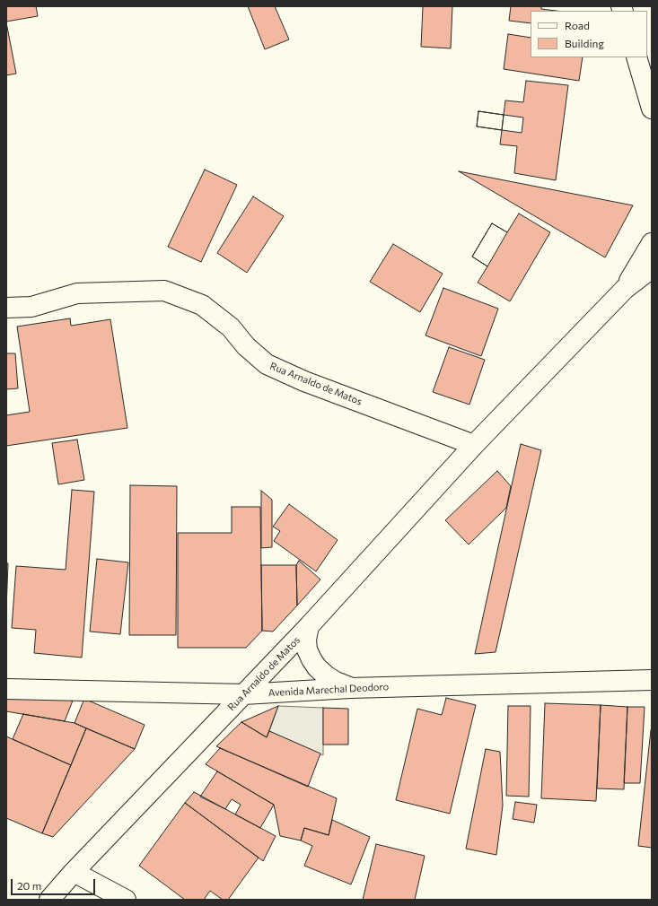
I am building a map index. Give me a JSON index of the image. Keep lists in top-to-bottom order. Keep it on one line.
{"streets":{"street":["Rua Arnaldo de Matos","Avenida Marechal Deodoro"]},"crossings":[["Rua Arnaldo de Matos","Avenida Marechal Deodoro"]],"legend":["Road","Building"],"scale_bar":"20 m"}
